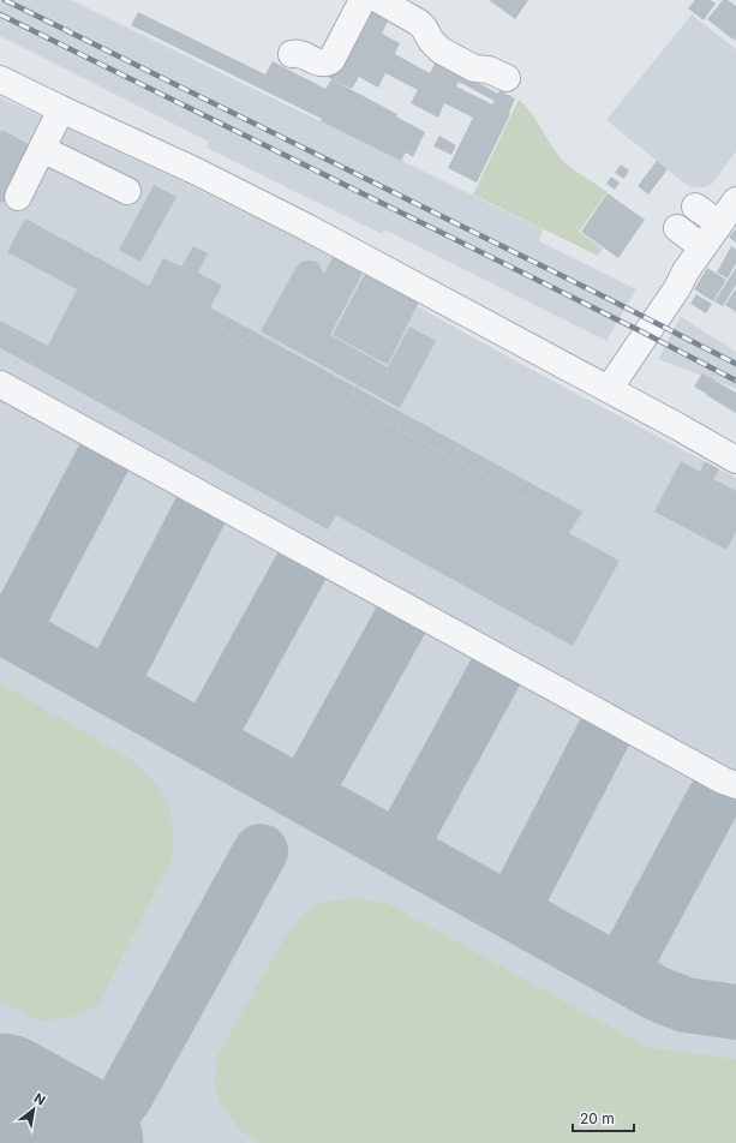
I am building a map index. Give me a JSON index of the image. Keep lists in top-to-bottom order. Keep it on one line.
{"scale_bar":"20 m","north":"top right"}
